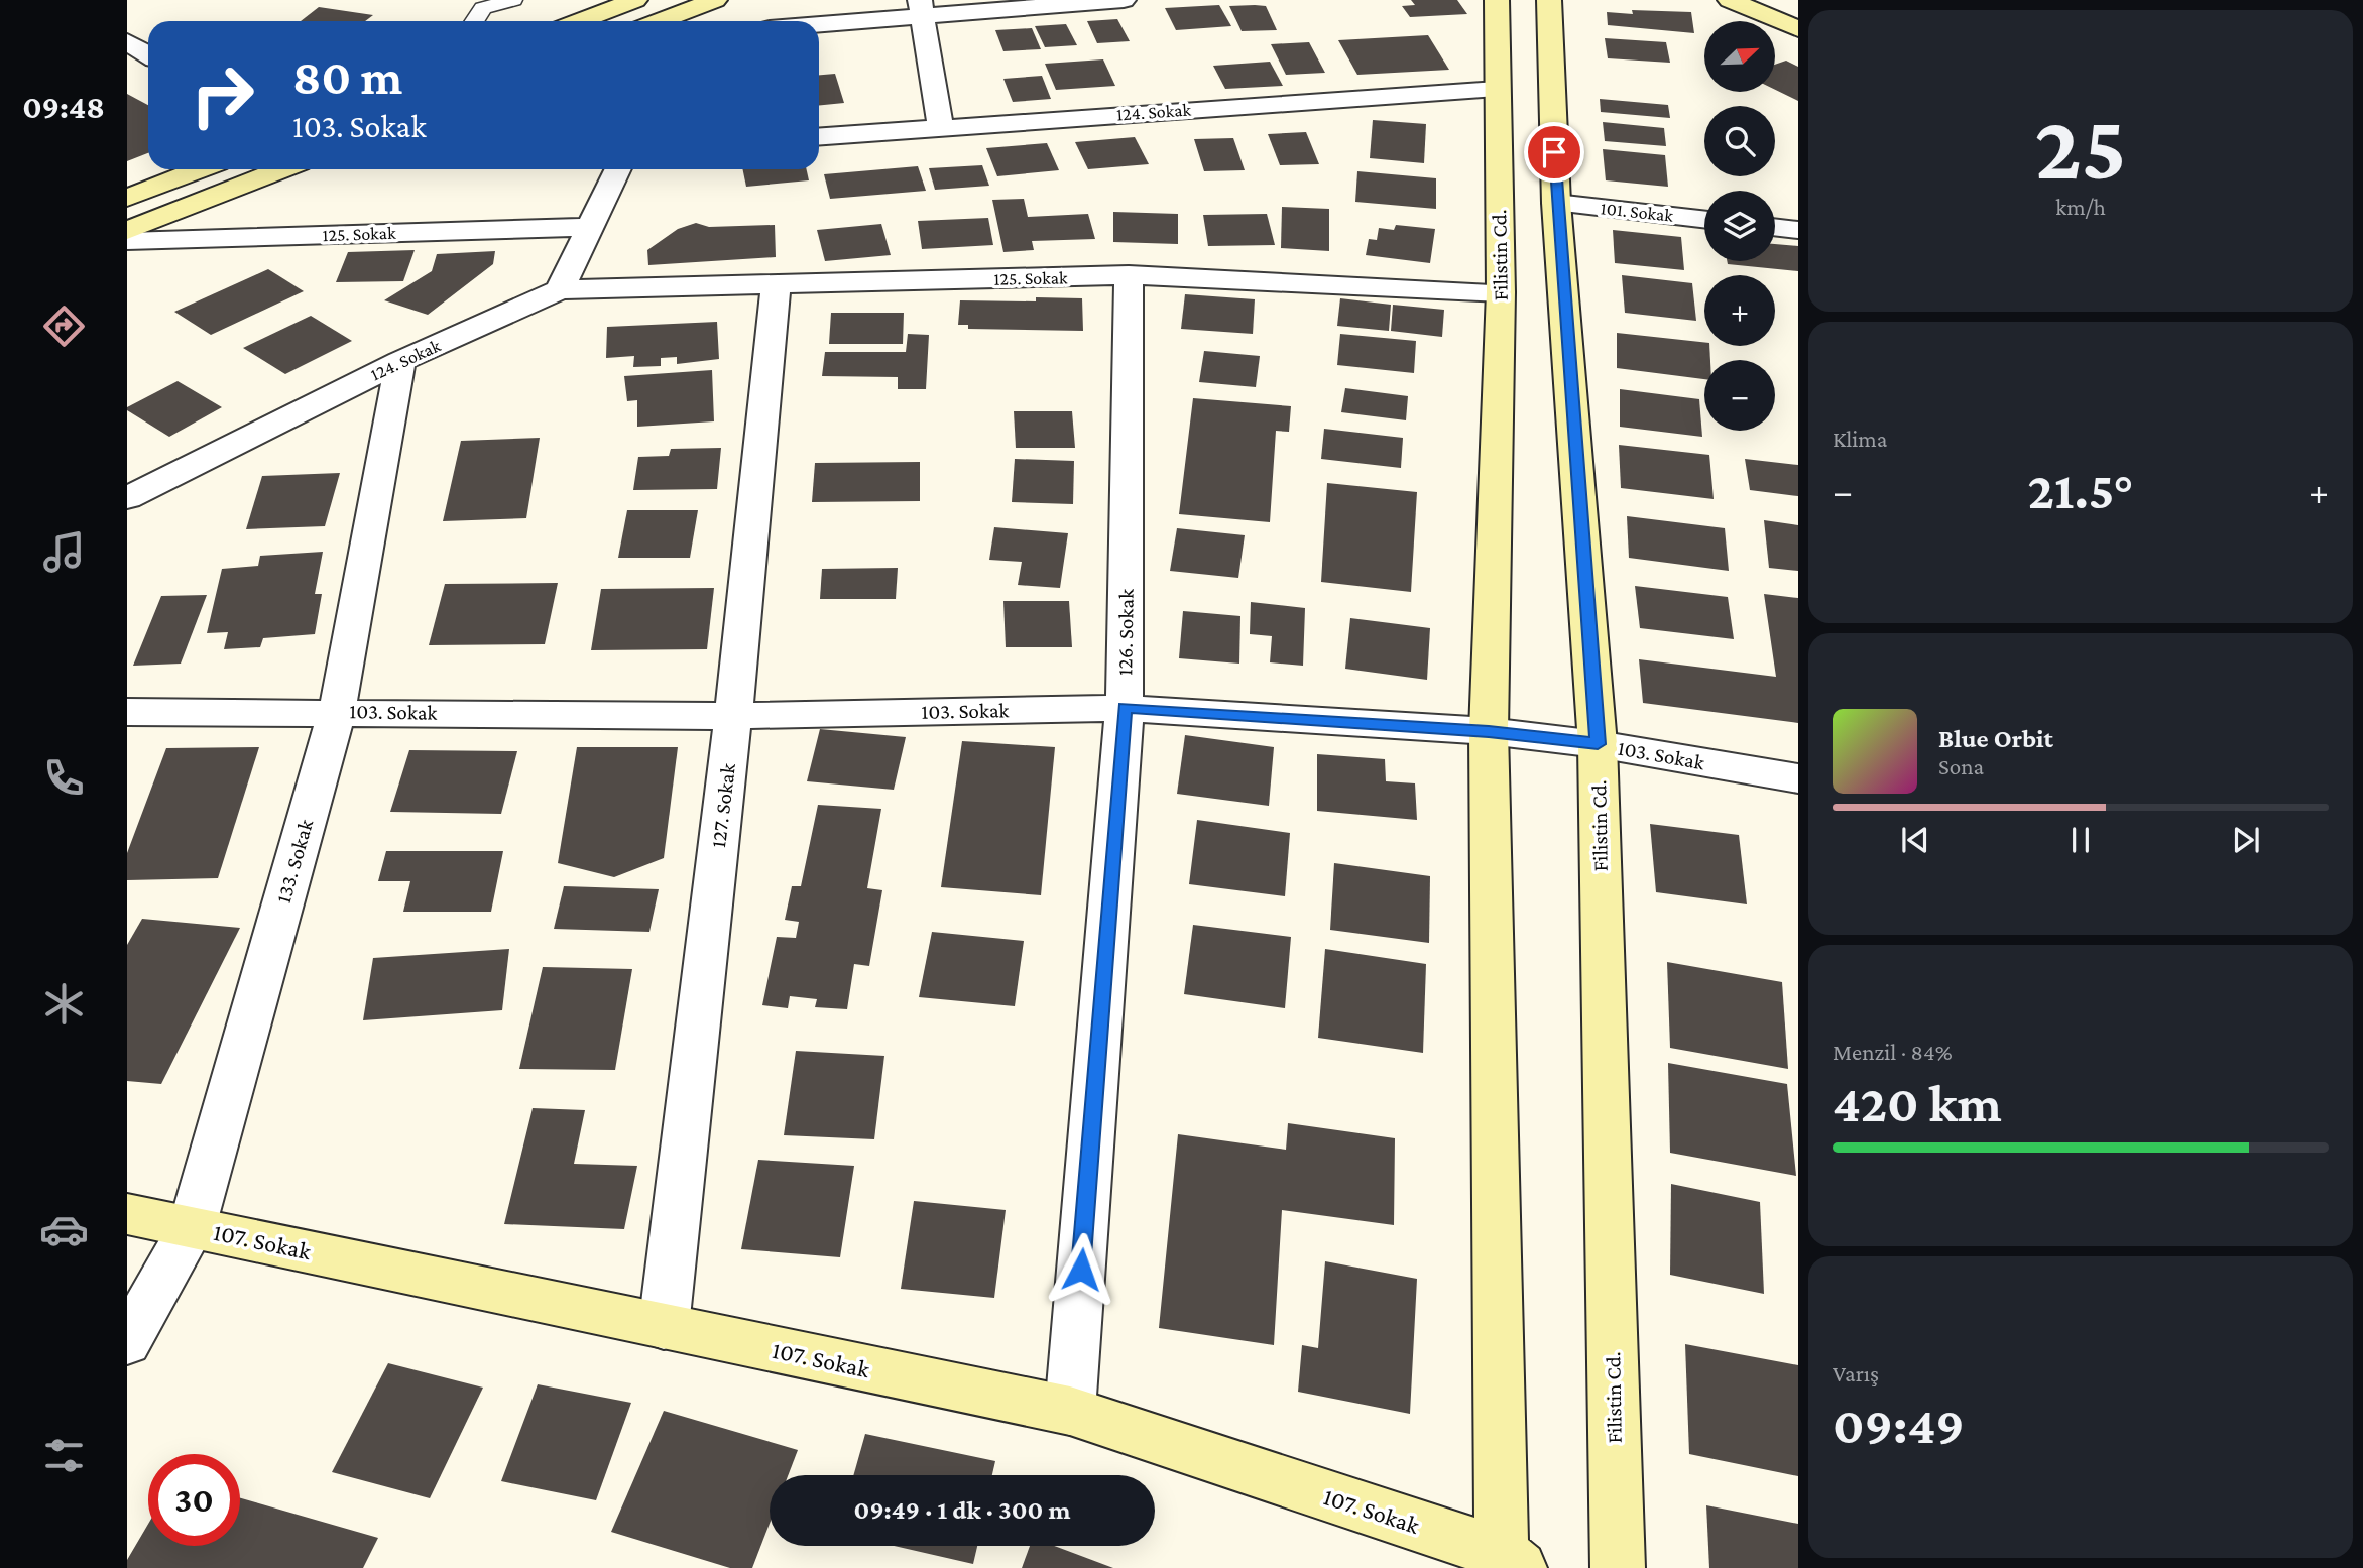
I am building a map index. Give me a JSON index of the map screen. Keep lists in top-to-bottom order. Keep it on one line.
{"streets":{"main road":["Filistin Cd.","107. Sokak"],"street":["124. Sokak","101. Sokak","125. Sokak","126. Sokak","103. Sokak","127. Sokak","133. Sokak"]},"crossings":[["124. Sokak","125. Sokak"],["124. Sokak","Filistin Cd."],["124. Sokak","133. Sokak"],["101. Sokak","Filistin Cd."],["125. Sokak","Filistin Cd."],["125. Sokak","126. Sokak"],["125. Sokak","127. Sokak"],["Filistin Cd.","103. Sokak"],["Filistin Cd.","107. Sokak"],["126. Sokak","103. Sokak"],["126. Sokak","107. Sokak"],["103. Sokak","127. Sokak"],["103. Sokak","133. Sokak"],["127. Sokak","107. Sokak"],["133. Sokak","107. Sokak"]],"north":"top right","page":{"tabs":"09:48","tile":[["25","km/h"],"Klima",["Menzil · 84%","420 km"],["Varış","09:49"]],"map_buttons":["+","−"],"turn":["80 m","103. Sokak"],"heat":["−","21.5°","+"],"song":["Blue Orbit","Sona"],"limit":"30","trip":"09:49 · 1 dk · 300 m"}}
